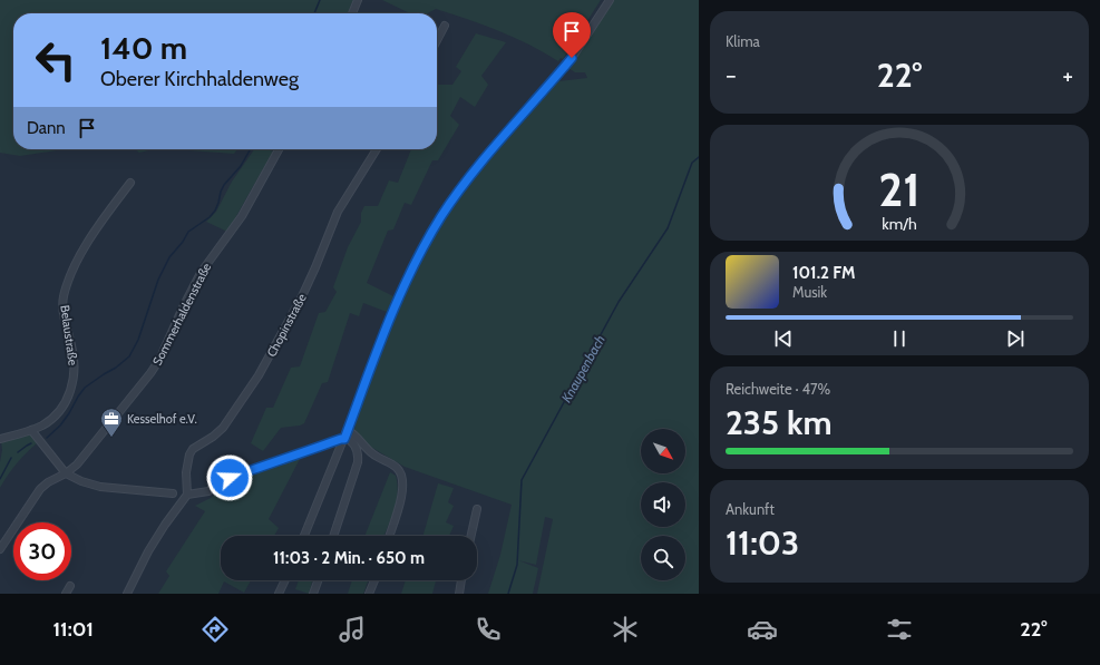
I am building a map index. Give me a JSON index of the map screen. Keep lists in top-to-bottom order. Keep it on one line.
{"streets":{"street":["Sommerhaldenstraße","Chopinstraße","Belaustraße"]},"water":["Knaupenbach"],"places":{"office":["Kesselhof e.V."]},"north":"bottom right","page":{"tile":["Klima",["Reichweite · 47%","235 km"],["Ankunft","11:03"]],"turn":["140 m","Oberer Kirchhaldenweg"],"heat":["−","22°","+"],"then":"Dann","song":["101.2 FM","Musik"],"limit":"30","trip":"11:03 · 2 Min. · 650 m","tabs":["11:01","22°"],"gauge":["21","km/h"]}}
